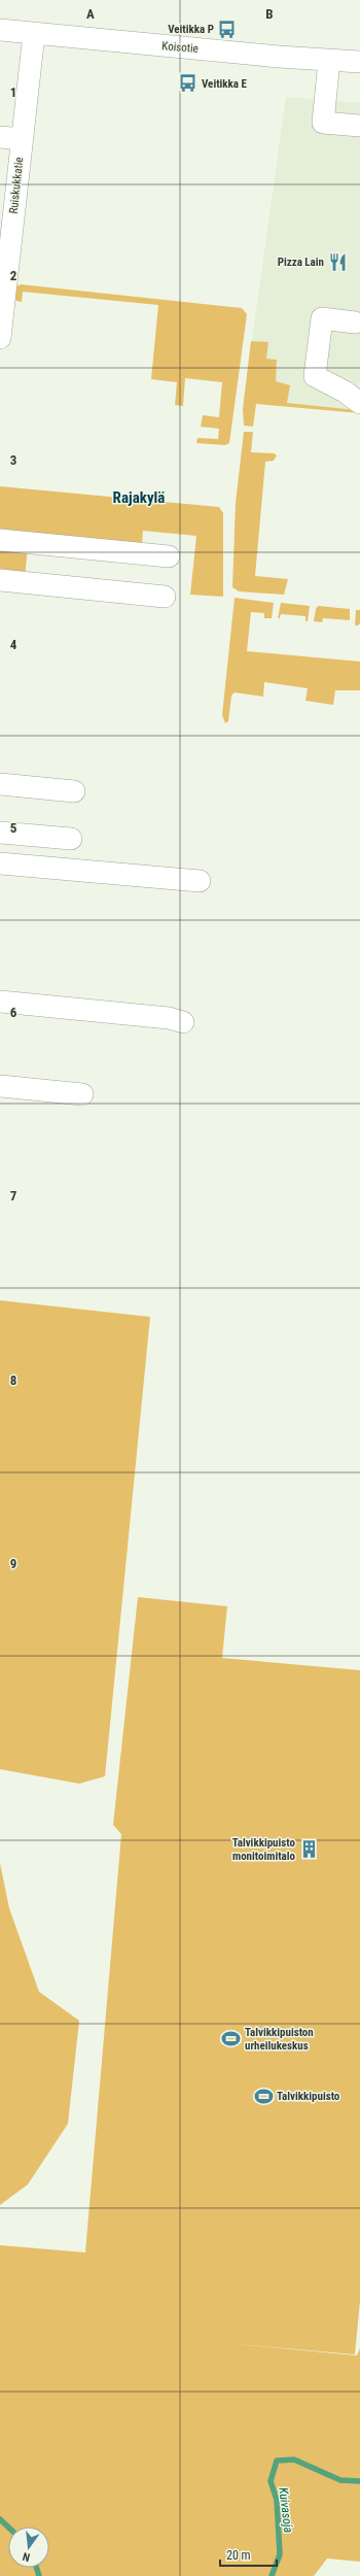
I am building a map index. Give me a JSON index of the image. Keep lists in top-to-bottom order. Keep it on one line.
{"streets":{"street":["Koisotie","Ruiskukkatie"]},"crossings":[["Koisotie","Ruiskukkatie"]],"districts":["Rajakylä"],"water":["Kuivasoja"],"places":{"bus stop":["Veitikka P","Veitikka E"],"restaurant":["Pizza Lain"],"building":["Talvikkipuisto monitoimitalo"],"sports":["Talvikkipuiston urheilukeskus","Talvikkipuisto"]},"scale_bar":"20 m","north":"bottom","grid":{"columns":["A","B"],"rows":["1","2","3","4","5","6","7","8","9"]}}
